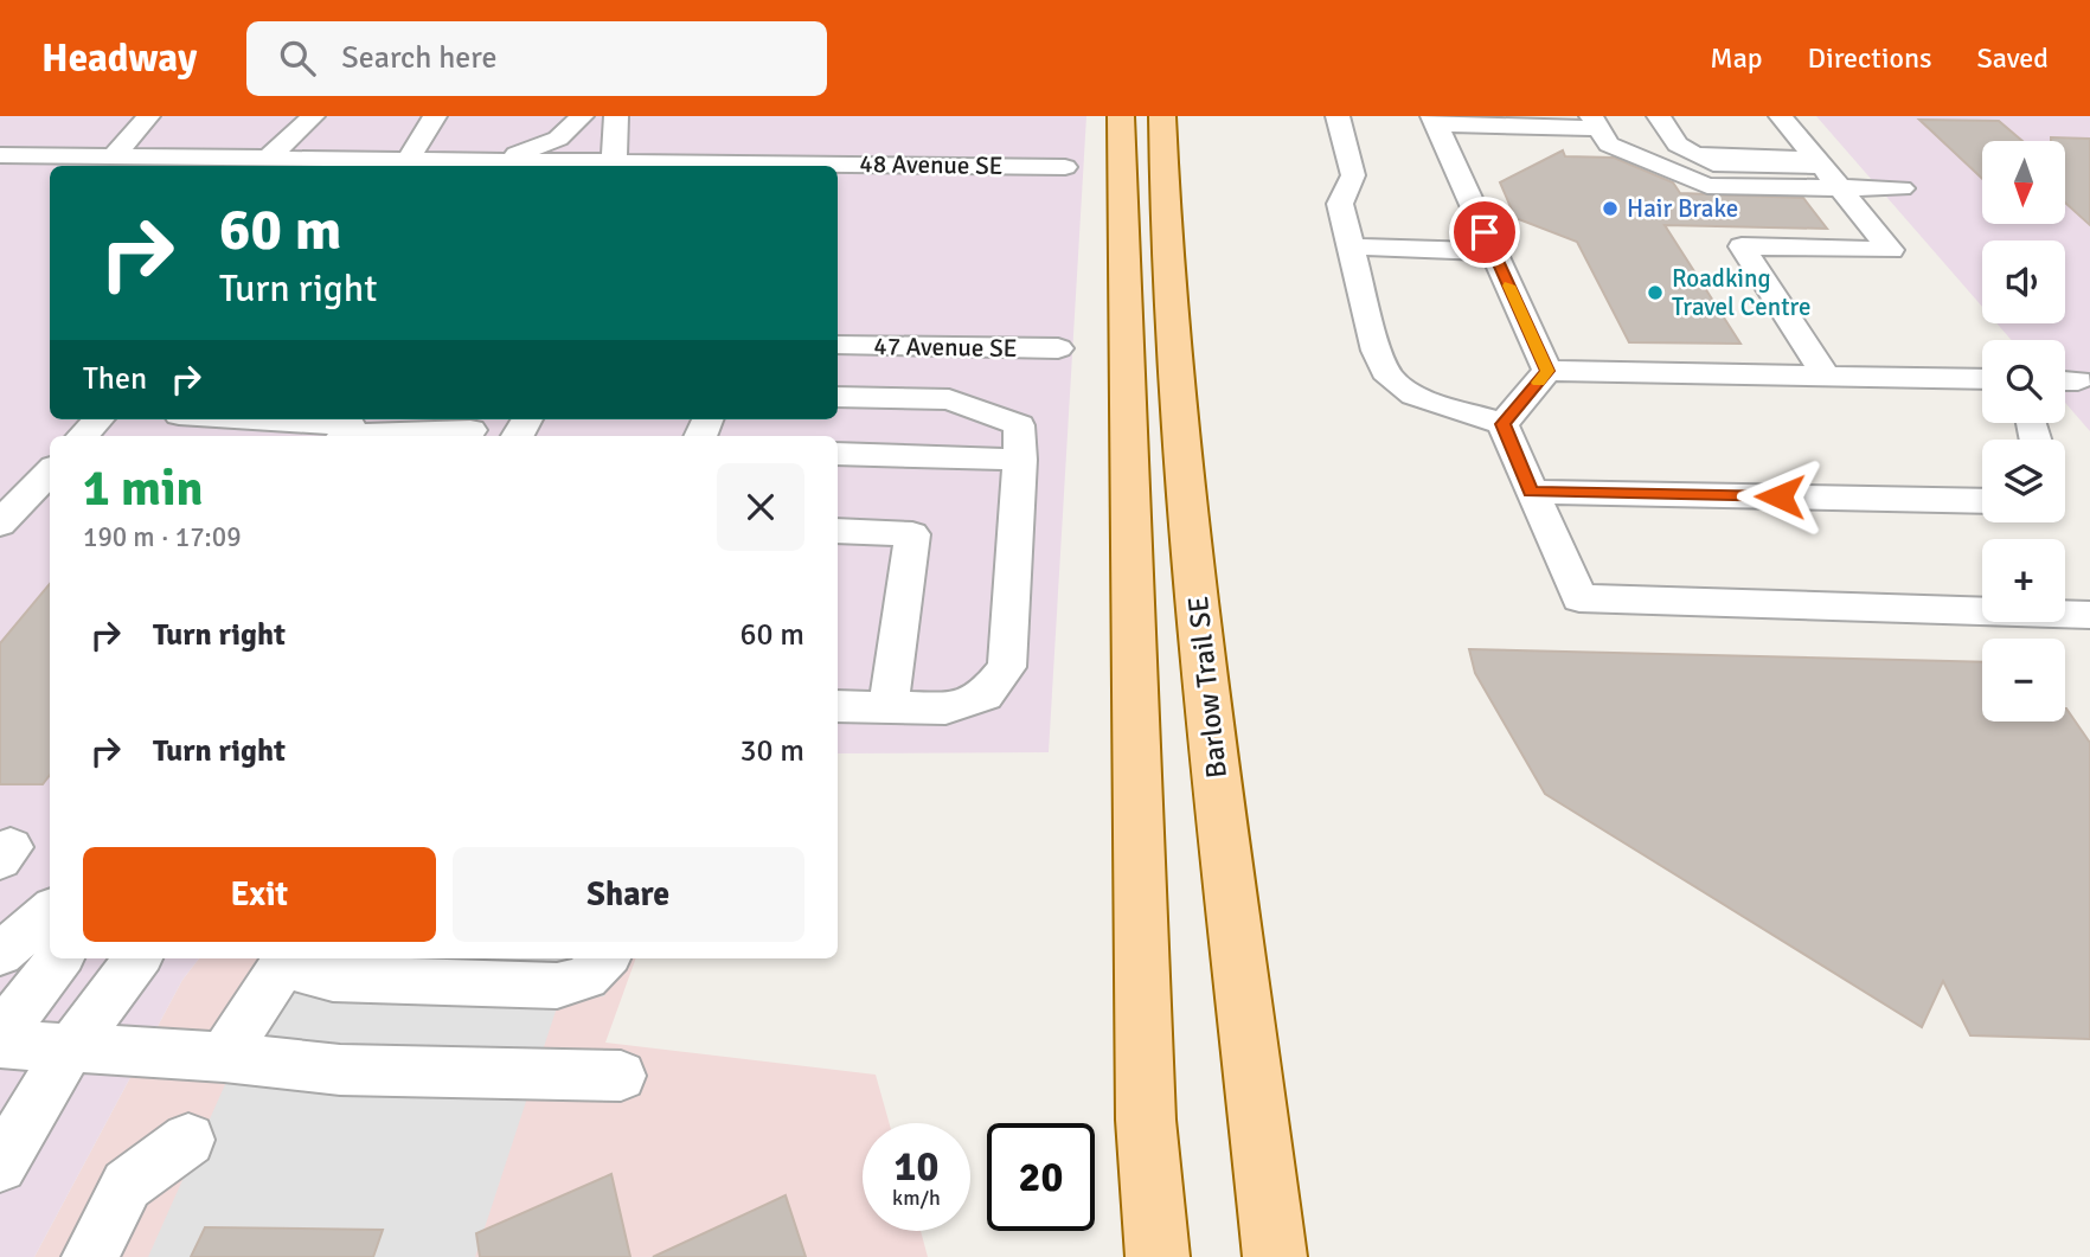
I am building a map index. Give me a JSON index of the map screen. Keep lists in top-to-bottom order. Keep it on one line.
{"streets":{"main road":["Barlow Trail SE"],"street":["48 Avenue SE","47 Avenue SE"]},"places":["Hair Brake","Roadking Travel Centre"],"north":"bottom","page":{"header":"Headway","search":"Search here","nav":["Map","Directions","Saved"],"map_buttons":["+","−"],"turn":["60 m","Turn right"],"then":"Then","heading":["1 min","190 m · 17:09"],"list":[{"name":"Turn right","value":"60 m"},{"name":"Turn right","value":"30 m"}],"buttons":["Exit","Share"],"speed":"10 km/h","limit":"20"}}
